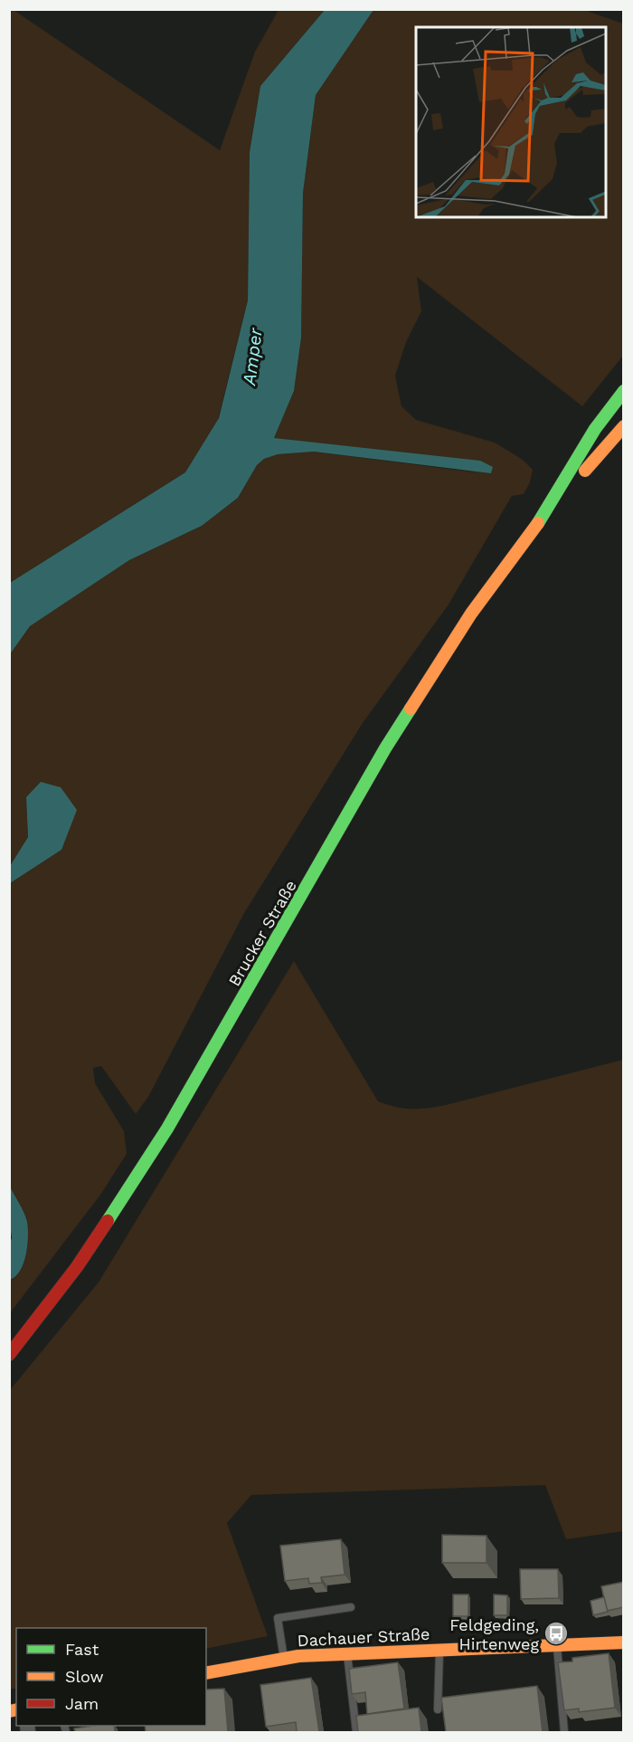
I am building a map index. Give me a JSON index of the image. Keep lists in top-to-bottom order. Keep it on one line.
{"streets":{"main road":["Brucker Straße","Dachauer Straße"]},"water":["Amper"],"places":{"bus stop":["Feldgeding, Hirtenweg"]},"legend":["Fast","Slow","Jam"]}
